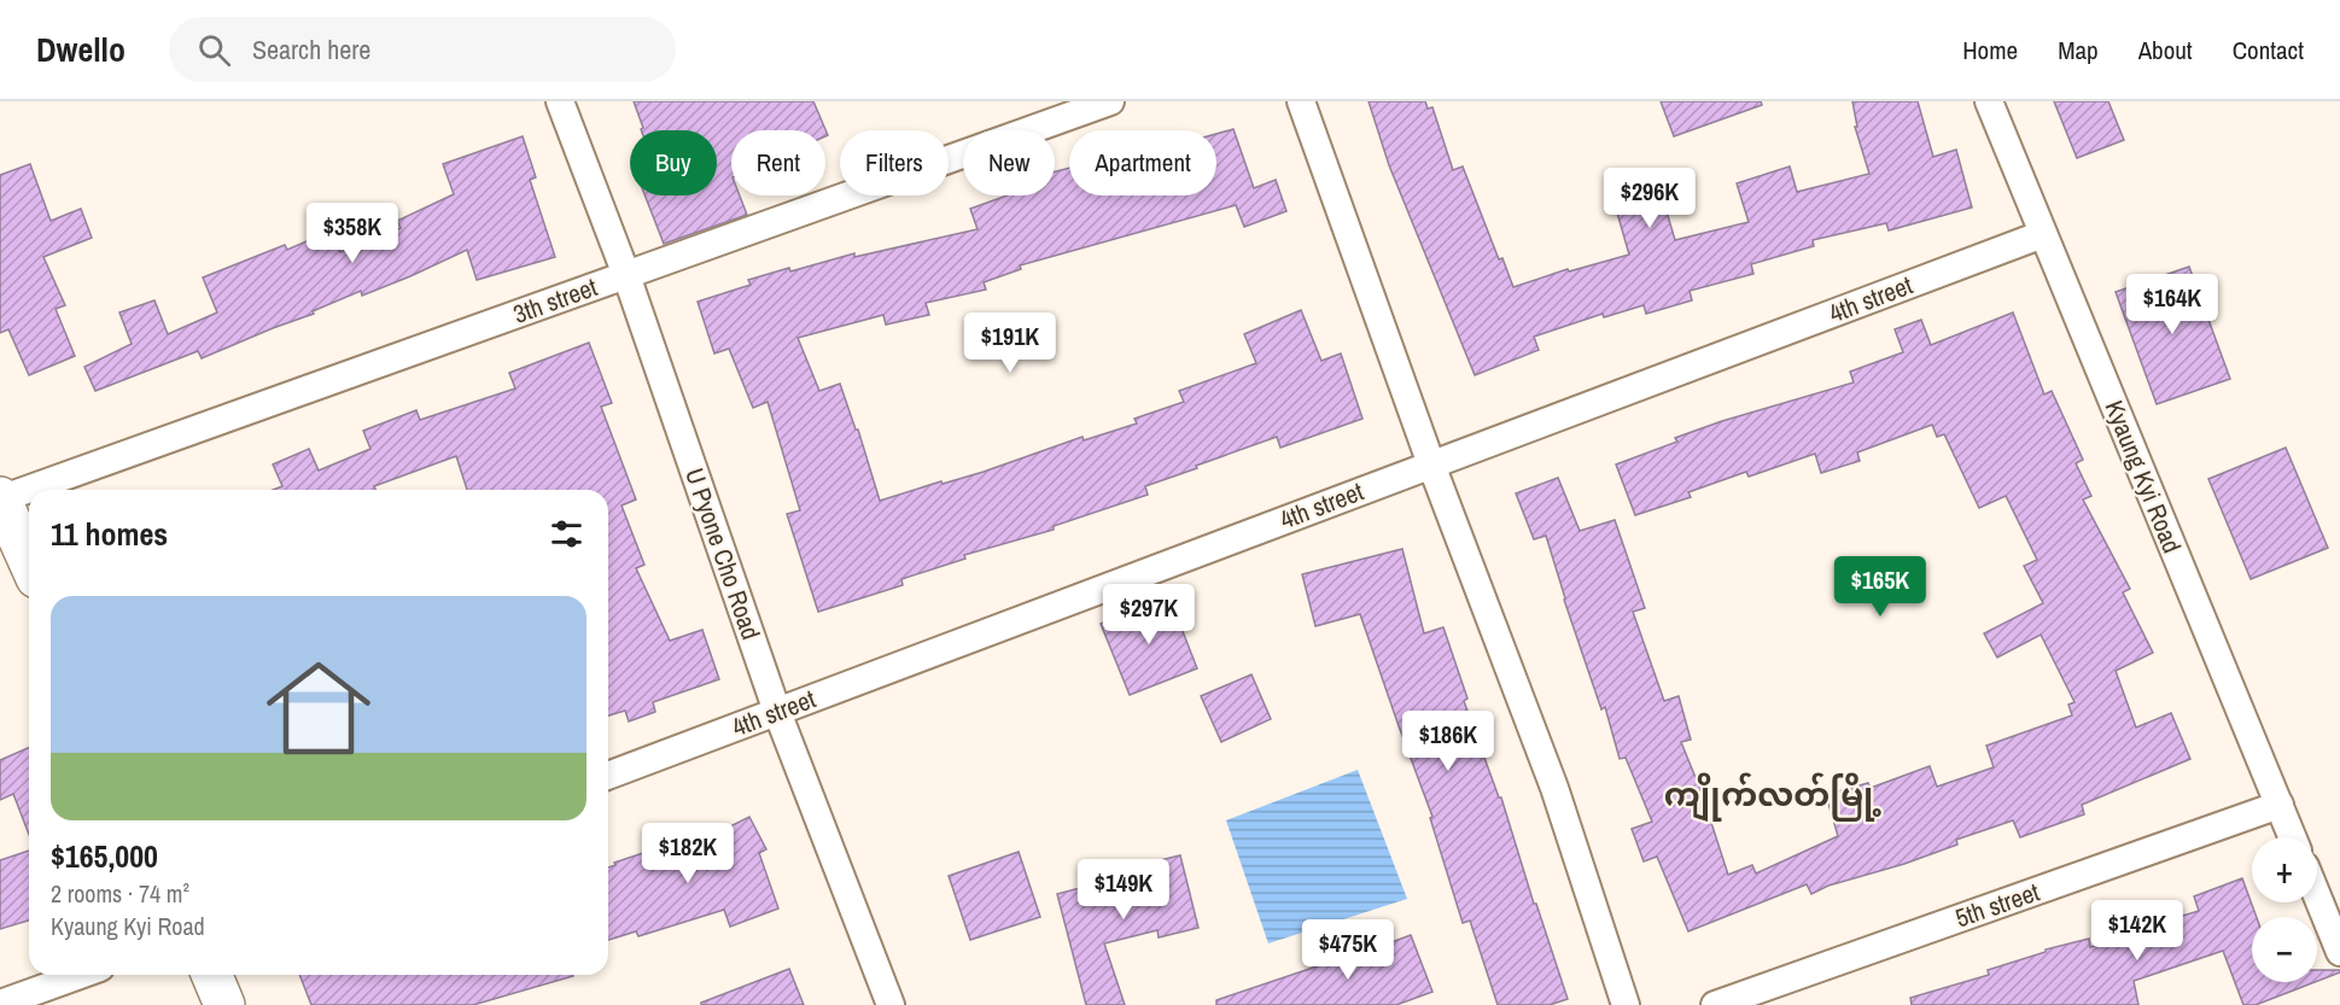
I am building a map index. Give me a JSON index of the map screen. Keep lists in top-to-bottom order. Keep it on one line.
{"streets":{"street":["4th street","3th street","Kyaung Kyi Road","U Pyone Cho Road","5th street"]},"crossings":[["4th street","Kyaung Kyi Road"],["4th street","U Pyone Cho Road"],["3th street","U Pyone Cho Road"],["Kyaung Kyi Road","5th street"]],"districts":["ကျိုက်လတ်မြို့"],"page":{"header":"Dwello","search":"Search here","nav":["Home","Map","About","Contact"],"chip":["Buy","Rent","Filters","New","Apartment"],"price":["$296K","$358K","$164K","$191K","$165K","$297K","$186K","$182K","$149K","$142K","$475K"],"heading":"11 homes","list":[{"name":"$165,000","note":"2 rooms · 74 m² · Kyaung Kyi Road"}],"map_buttons":["+","−"]}}
